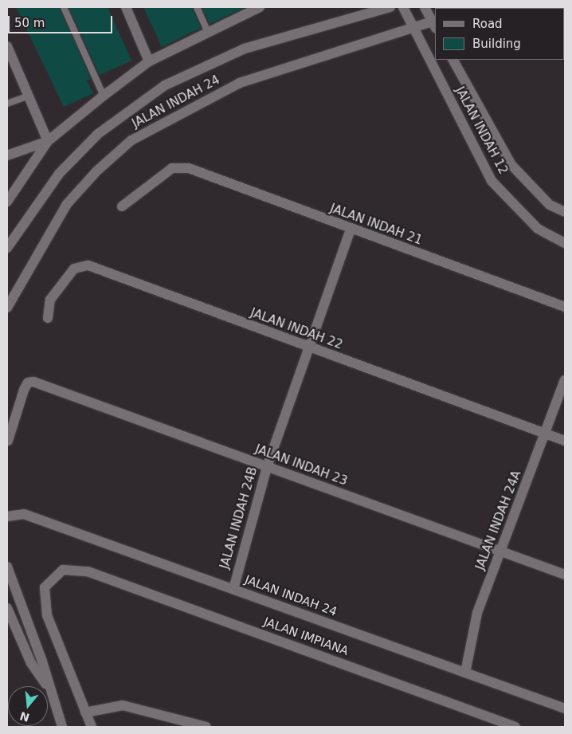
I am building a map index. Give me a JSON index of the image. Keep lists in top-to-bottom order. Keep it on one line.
{"streets":{"street":["JALAN INDAH 24","JALAN INDAH 12","JALAN INDAH 21","JALAN INDAH 22","JALAN INDAH 23","JALAN INDAH 24B","JALAN INDAH 24A","JALAN IMPIANA"]},"crossings":[["JALAN INDAH 24","JALAN INDAH 12"],["JALAN INDAH 24","JALAN INDAH 24B"],["JALAN INDAH 24","JALAN INDAH 24A"],["JALAN INDAH 21","JALAN INDAH 24B"],["JALAN INDAH 22","JALAN INDAH 24B"],["JALAN INDAH 22","JALAN INDAH 24A"],["JALAN INDAH 23","JALAN INDAH 24B"],["JALAN INDAH 23","JALAN INDAH 24A"]],"legend":["Road","Building"],"scale_bar":"50 m","north":"bottom"}
